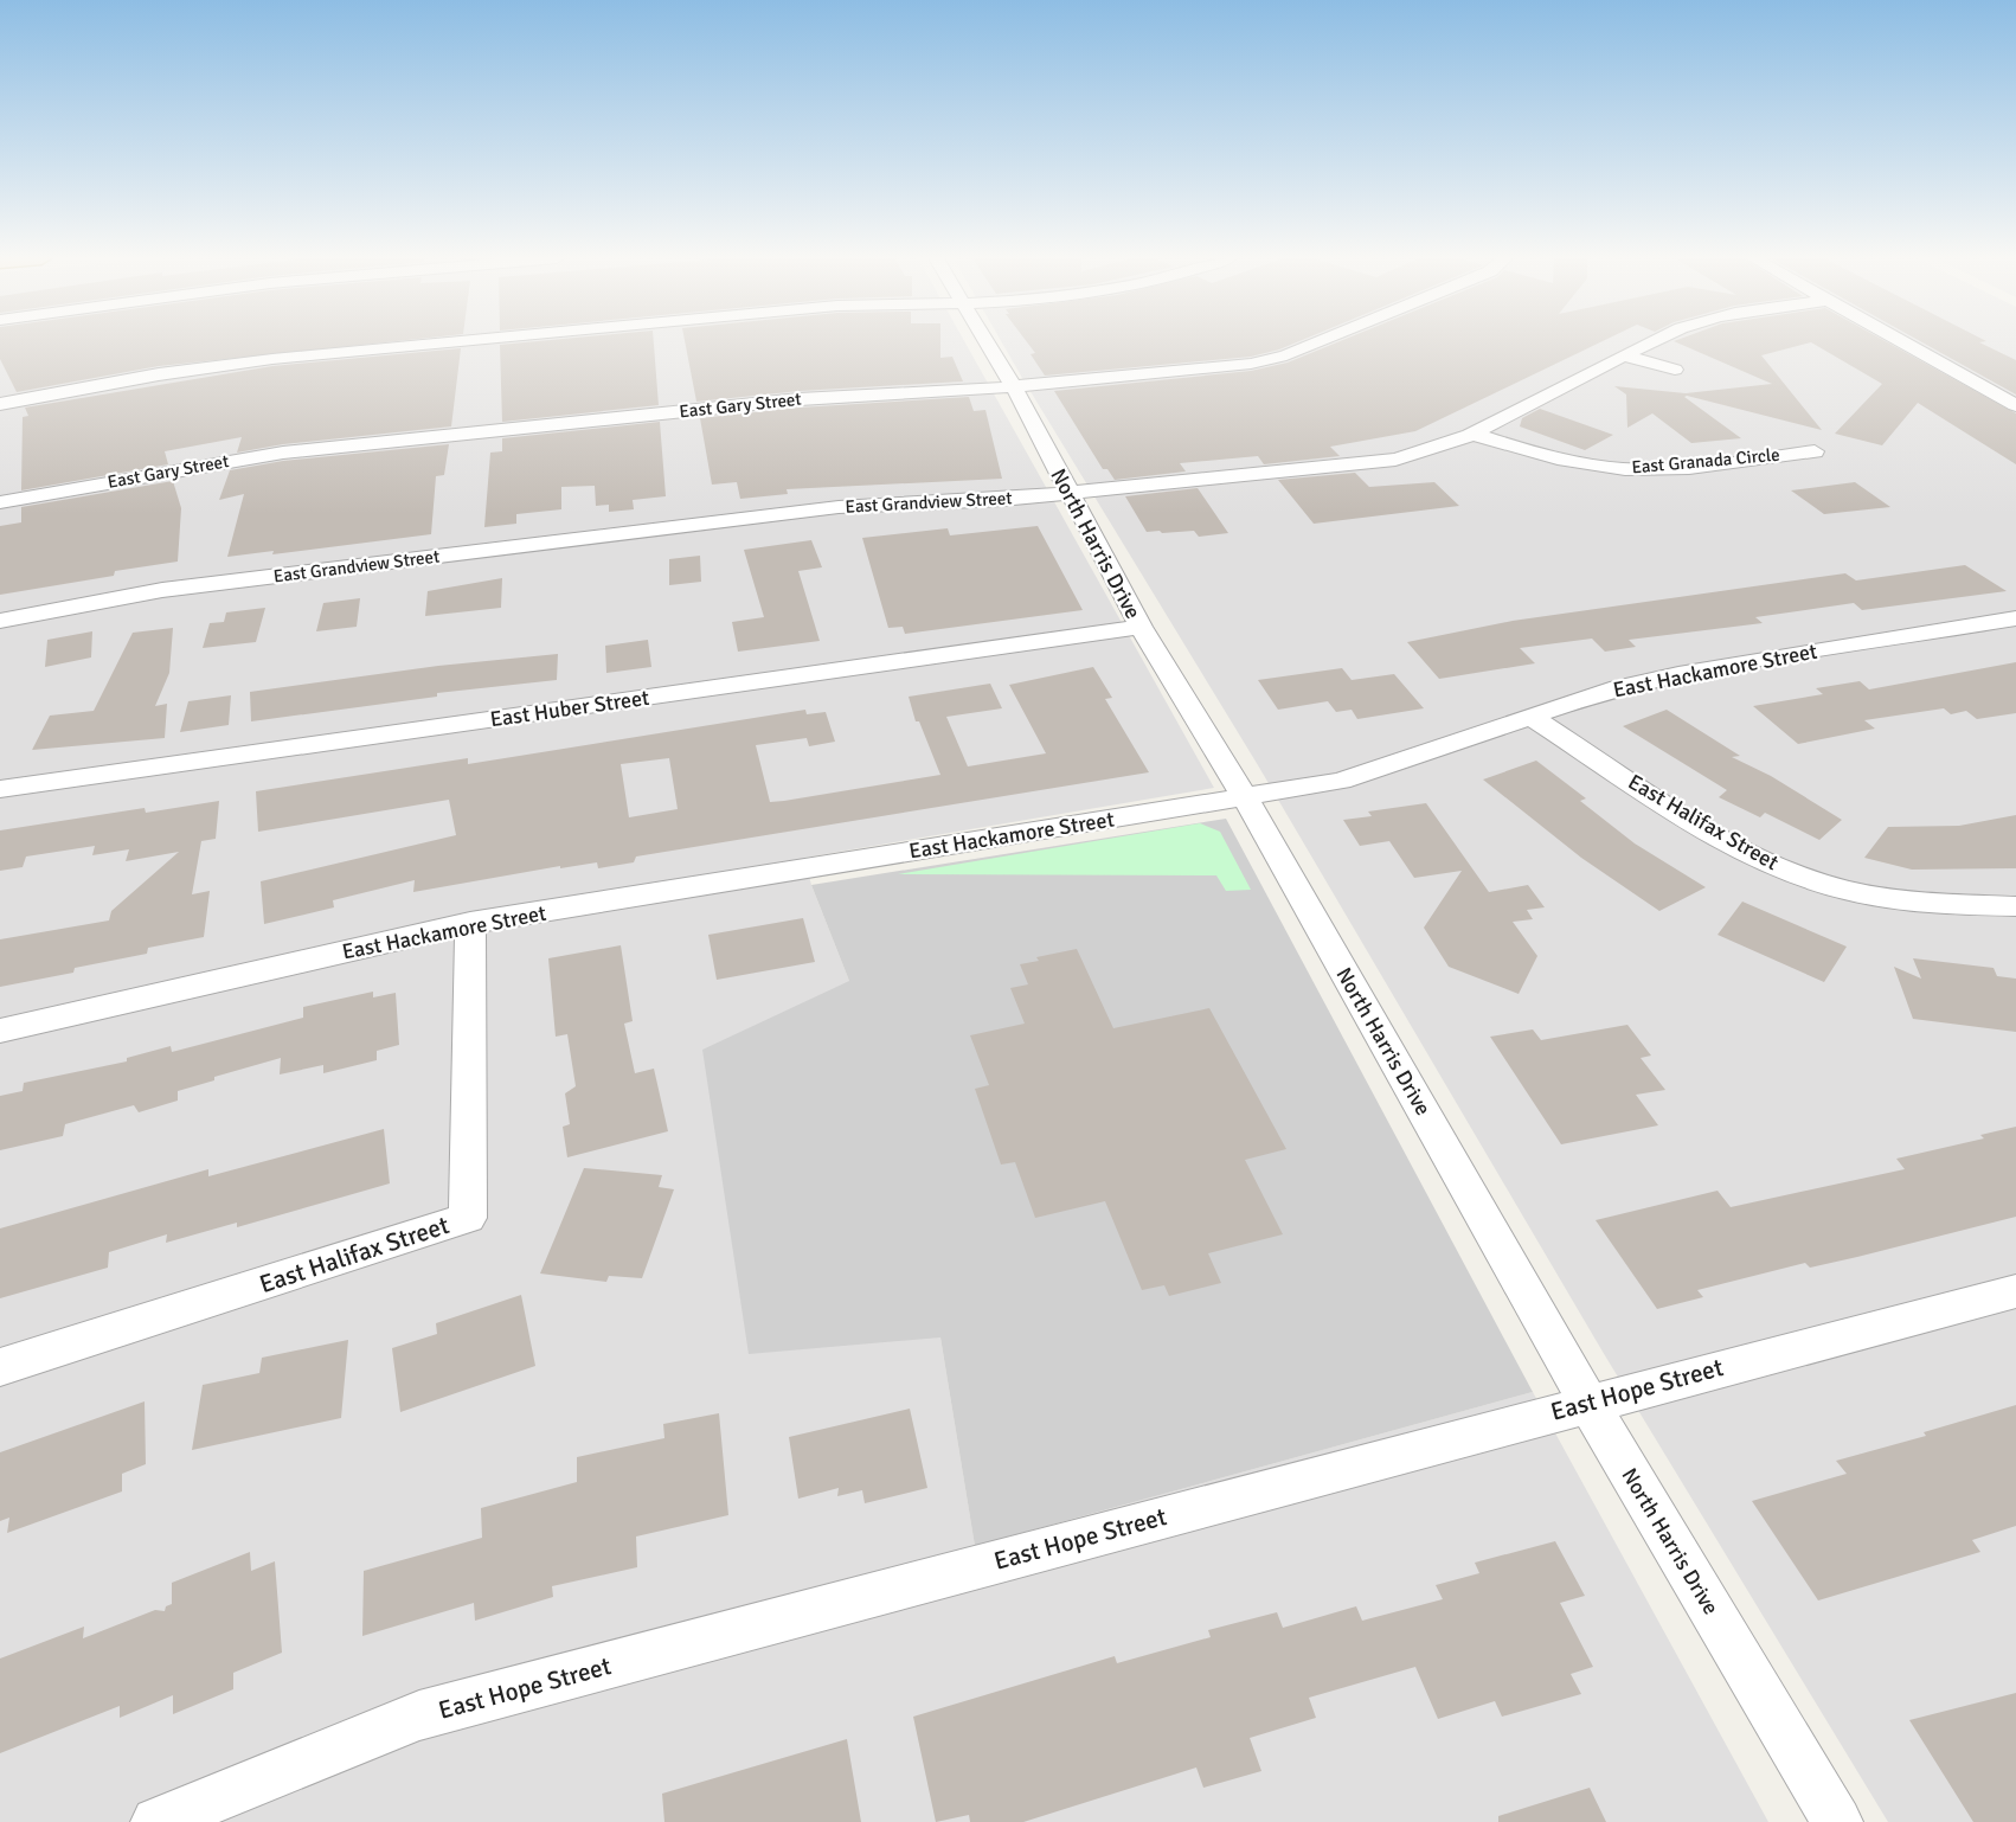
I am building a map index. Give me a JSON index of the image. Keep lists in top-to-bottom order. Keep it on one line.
{"streets":{"street":["East Gary Street","East Granada Circle","East Grandview Street","North Harris Drive","East Hackamore Street","East Huber Street","East Halifax Street","East Hope Street"]},"crossings":[["East Gary Street","North Harris Drive"],["East Granada Circle","East Grandview Street"],["East Grandview Street","North Harris Drive"],["North Harris Drive","East Hackamore Street"],["North Harris Drive","East Huber Street"],["North Harris Drive","East Hope Street"],["East Hackamore Street","East Halifax Street"]]}
